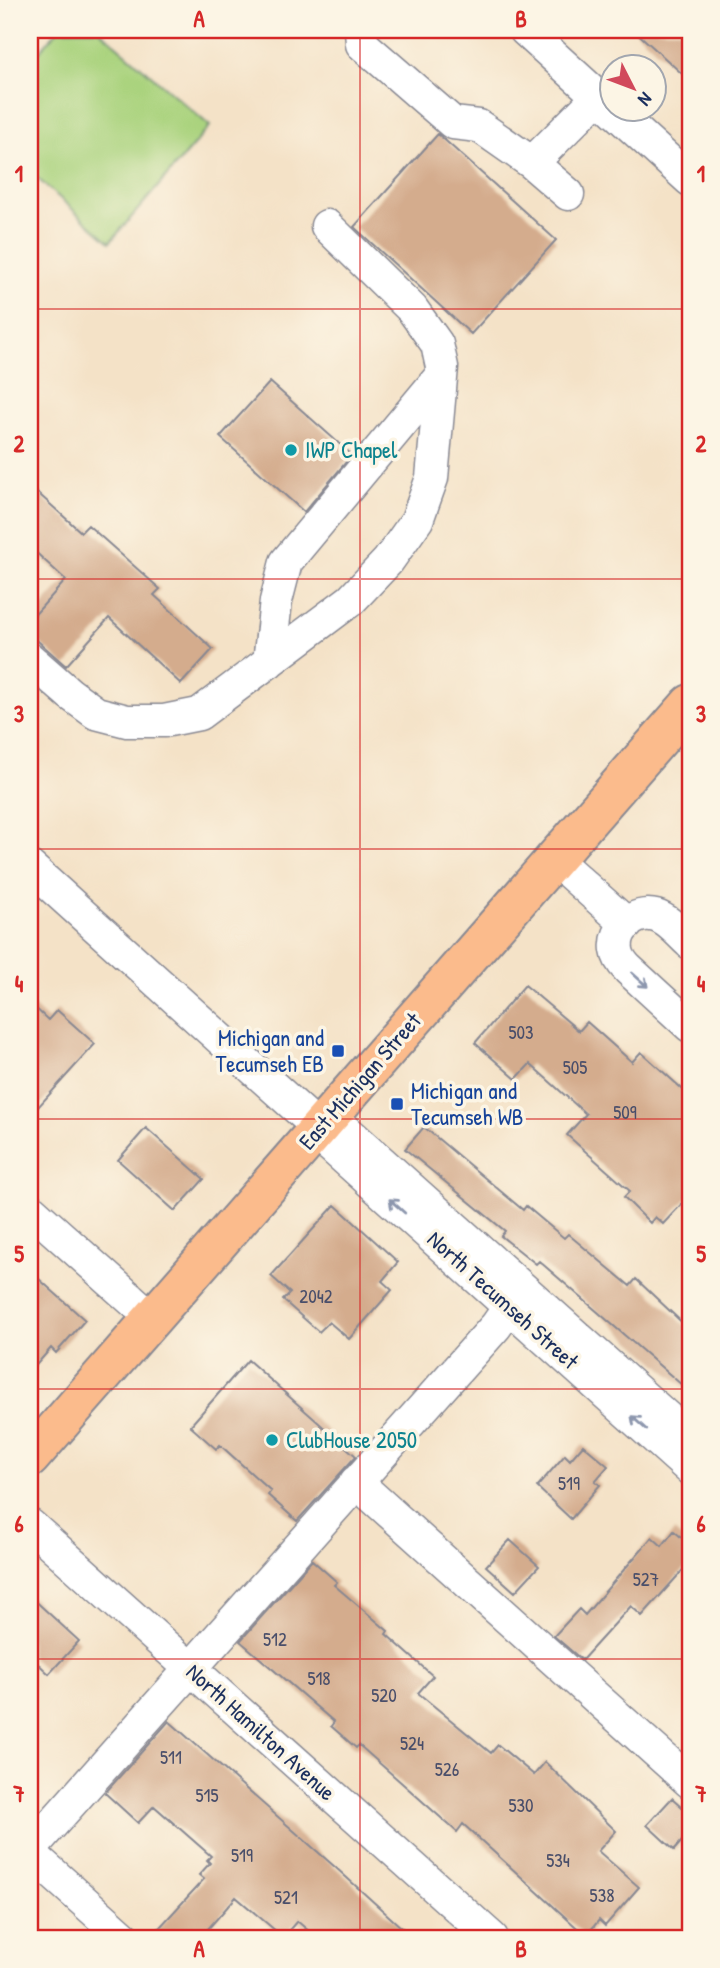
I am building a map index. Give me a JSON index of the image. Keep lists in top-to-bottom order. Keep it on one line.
{"streets":{"main road":["East Michigan Street"],"street":["North Tecumseh Street","North Hamilton Avenue"]},"crossings":[["East Michigan Street","North Tecumseh Street"]],"places":{"other":["IWP Chapel","ClubHouse 2050"],"transit":["Michigan and Tecumseh EB","Michigan and Tecumseh WB"]},"house_numbers":["503","505","509","2042","519","527","512","518","520","524","511","526","515","530","519","534","538","521"],"north":"bottom right","grid":{"columns":["A","B"],"rows":["1","2","3","4","5","6","7"]}}
